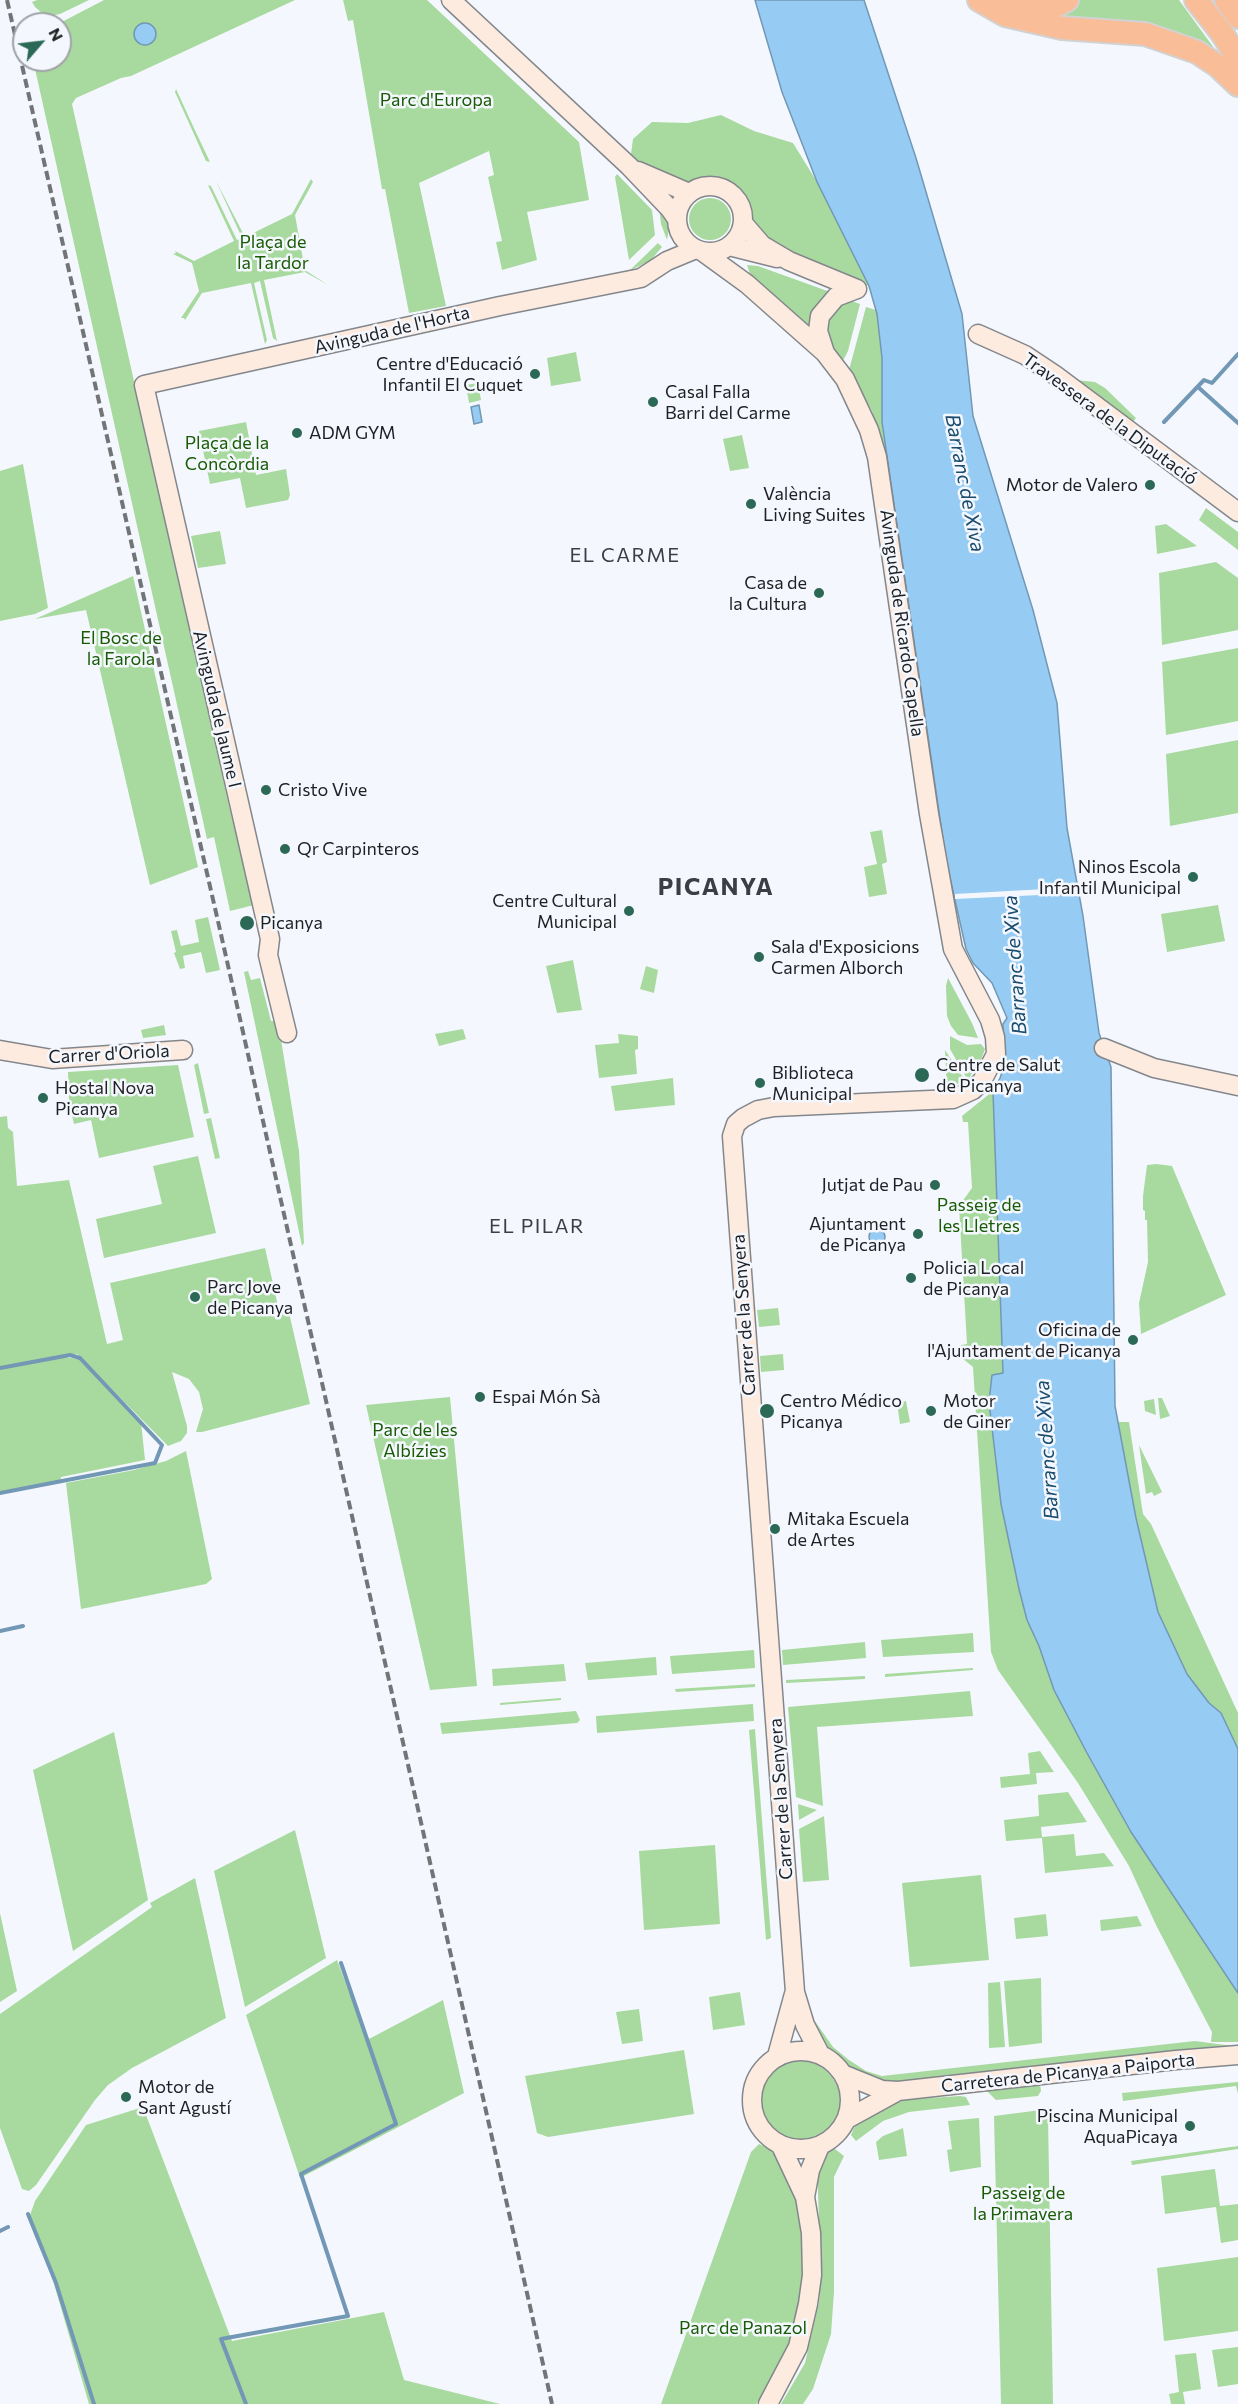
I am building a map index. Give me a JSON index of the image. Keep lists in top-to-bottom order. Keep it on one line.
{"streets":{"street":["Avinguda de l'Horta","Travessera de la Diputació","Avinguda de Ricardo Capella","Avinguda de Jaume I","Carrer d'Oriola","Carrer de la Senyera","Carretera de Picanya a Paiporta"]},"crossings":[["Avinguda de l'Horta","Avinguda de Ricardo Capella"],["Avinguda de l'Horta","Avinguda de Jaume I"],["Avinguda de Ricardo Capella","Carrer de la Senyera"],["Carrer de la Senyera","Carretera de Picanya a Paiporta"]],"districts":["EL CARME","PICANYA","EL PILAR"],"water":["Barranc de Xiva"],"parks":["Parc d'Europa","Plaça de la Tardor","Plaça de la Concòrdia","El Bosc de la Farola","Passeig de les Lletres","Parc de les Albízies","Passeig de la Primavera","Parc de Panazol"],"places":["Centre d'Educació Infantil El Cuquet","Casal Falla Barri del Carme","ADM GYM","Motor de Valero","València Living Suites","Casa de la Cultura","Cristo Vive","Qr Carpinteros","Ninos Escola Infantil Municipal","Centre Cultural Municipal","Picanya","Sala d'Exposicions Carmen Alborch","Centre de Salut de Picanya","Biblioteca Municipal","Hostal Nova Picanya","Jutjat de Pau","Ajuntament de Picanya","Policia Local de Picanya","Parc Jove de Picanya","Oficina de l'Ajuntament de Picanya","Espai Món Sà","Centro Médico Picanya","Motor de Giner","Mitaka Escuela de Artes","Motor de Sant Agustí","Piscina Municipal AquaPicaya"],"north":"top right"}
